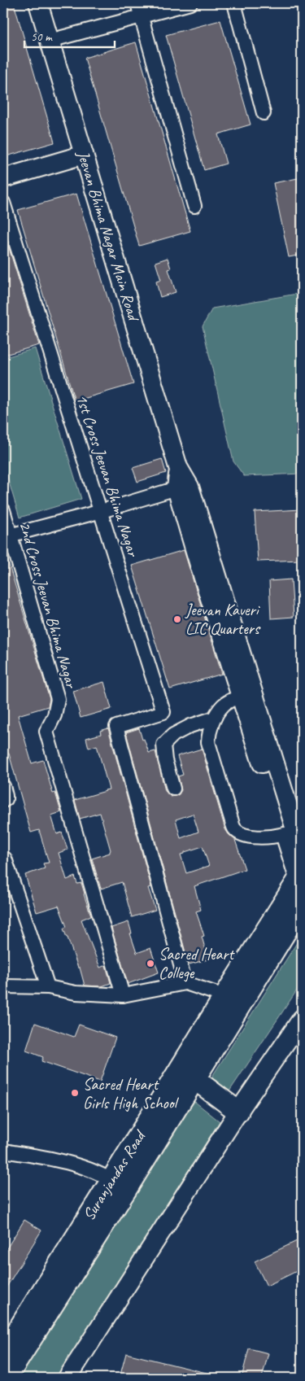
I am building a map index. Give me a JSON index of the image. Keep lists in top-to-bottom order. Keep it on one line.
{"streets":{"main road":["Jeevan Bhima Nagar Main Road","Suranjandas Road"],"street":["1st Cross Jeevan Bhima Nagar","2nd Cross Jeevan Bhima Nagar"]},"crossings":[["Jeevan Bhima Nagar Main Road","Suranjandas Road"]],"places":["Jeevan Kaveri LIC Quarters","Sacred Heart College","Sacred Heart Girls High School"],"scale_bar":"50 m"}
